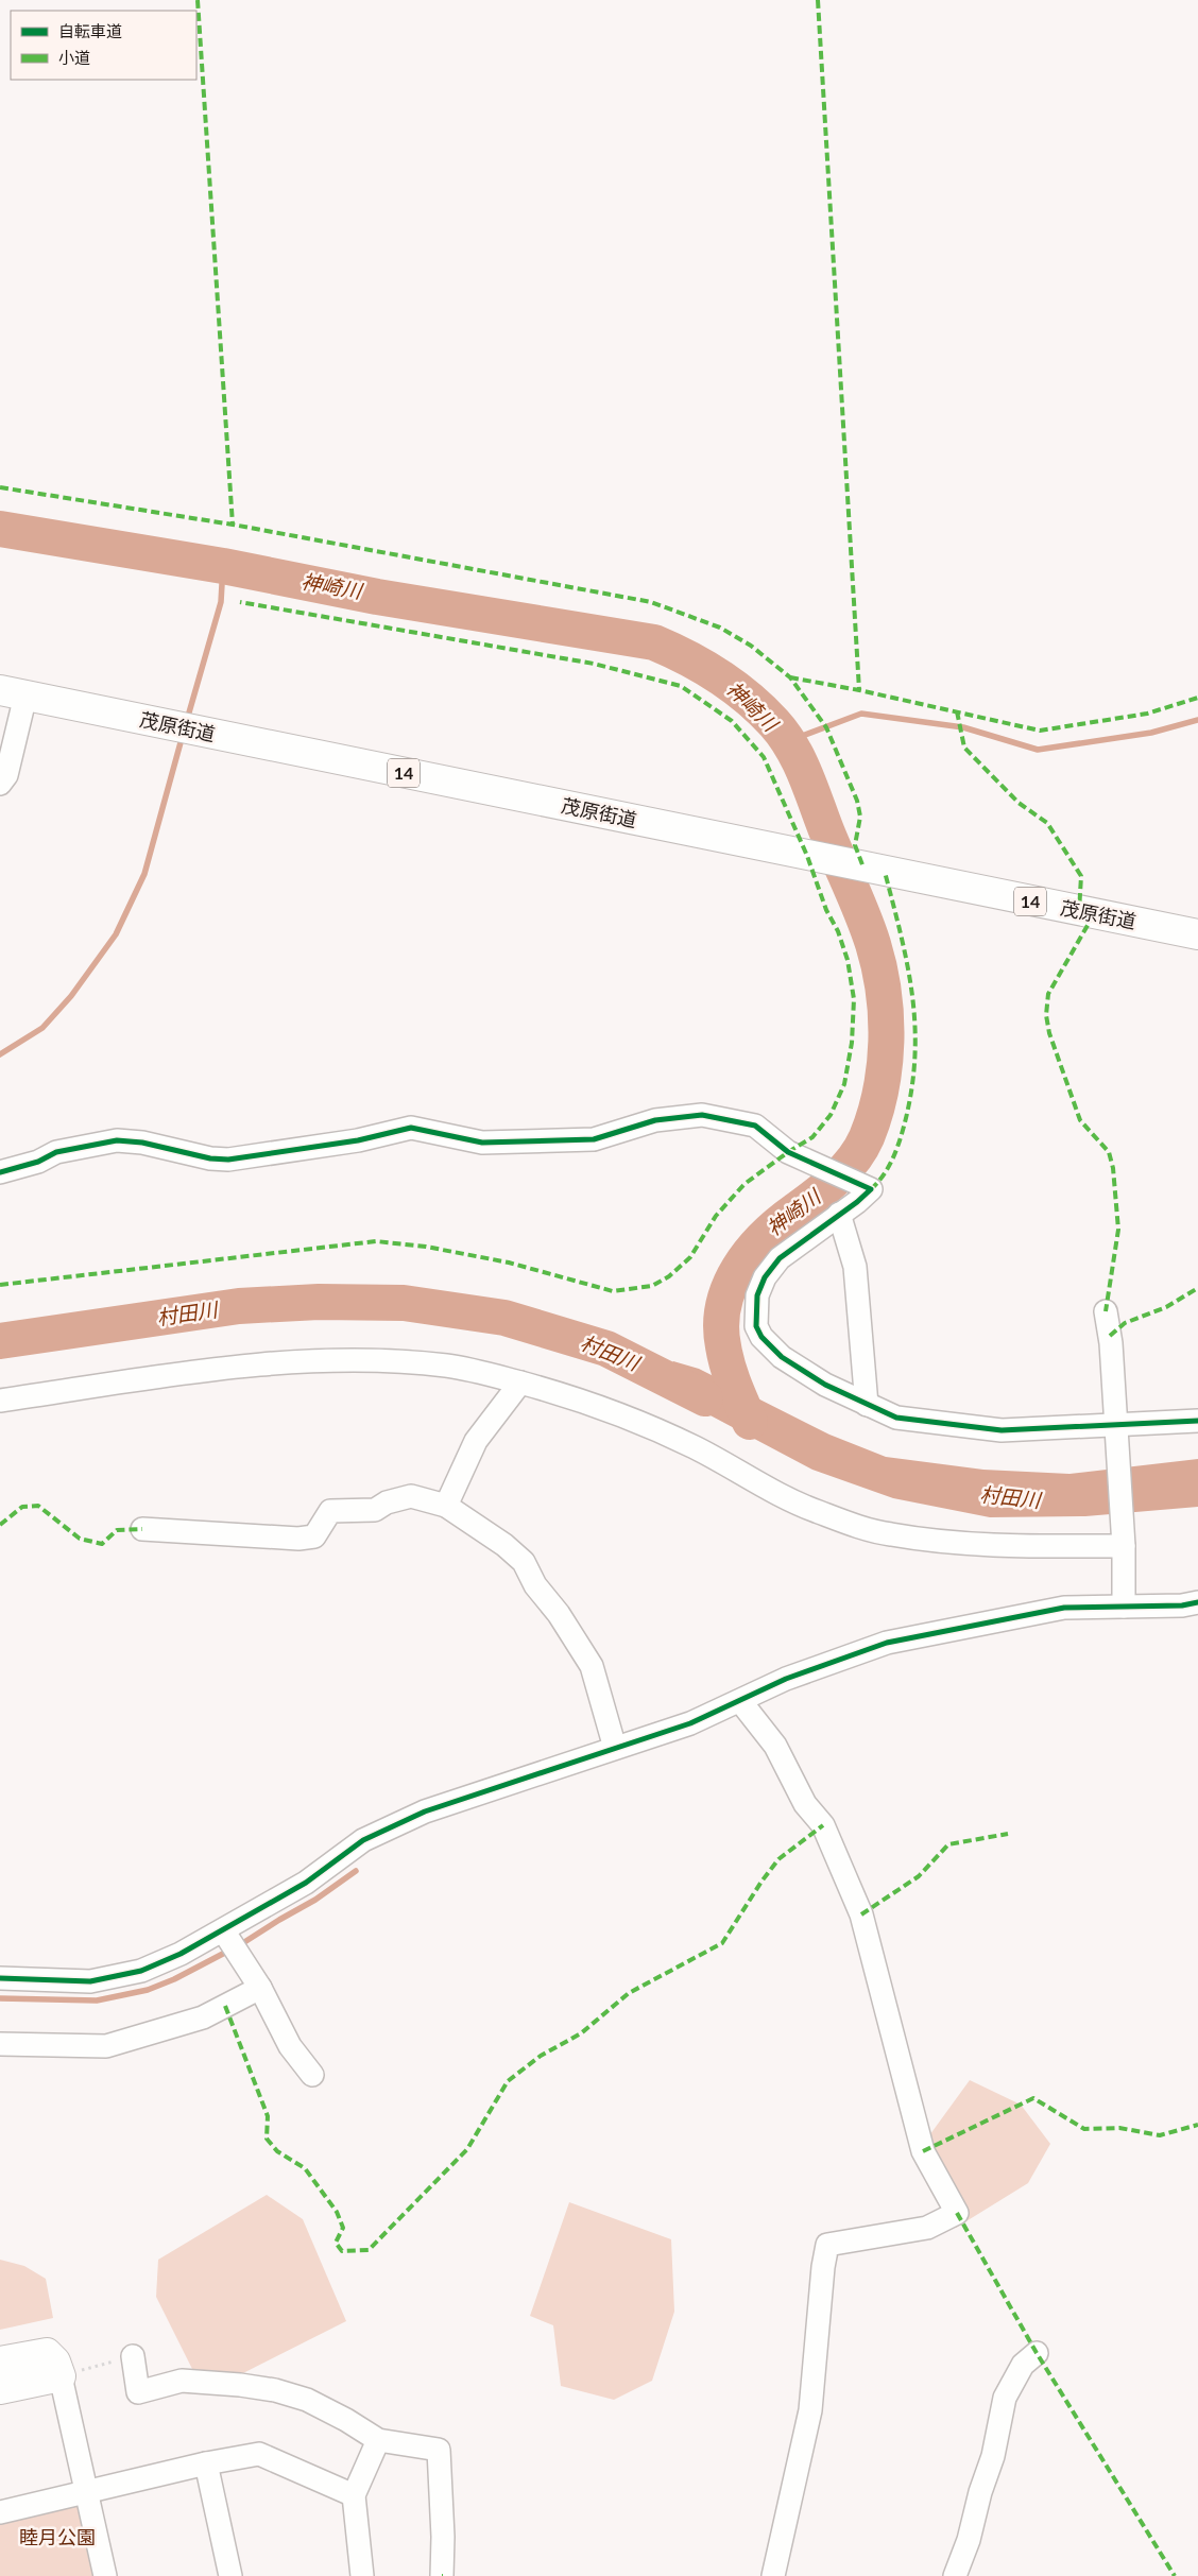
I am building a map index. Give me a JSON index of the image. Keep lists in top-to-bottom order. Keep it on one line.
{"streets":{"main road":["茂原街道","14"]},"water":["神崎川","村田川"],"parks":["睦月公園"],"legend":["自転車道","小道"]}
